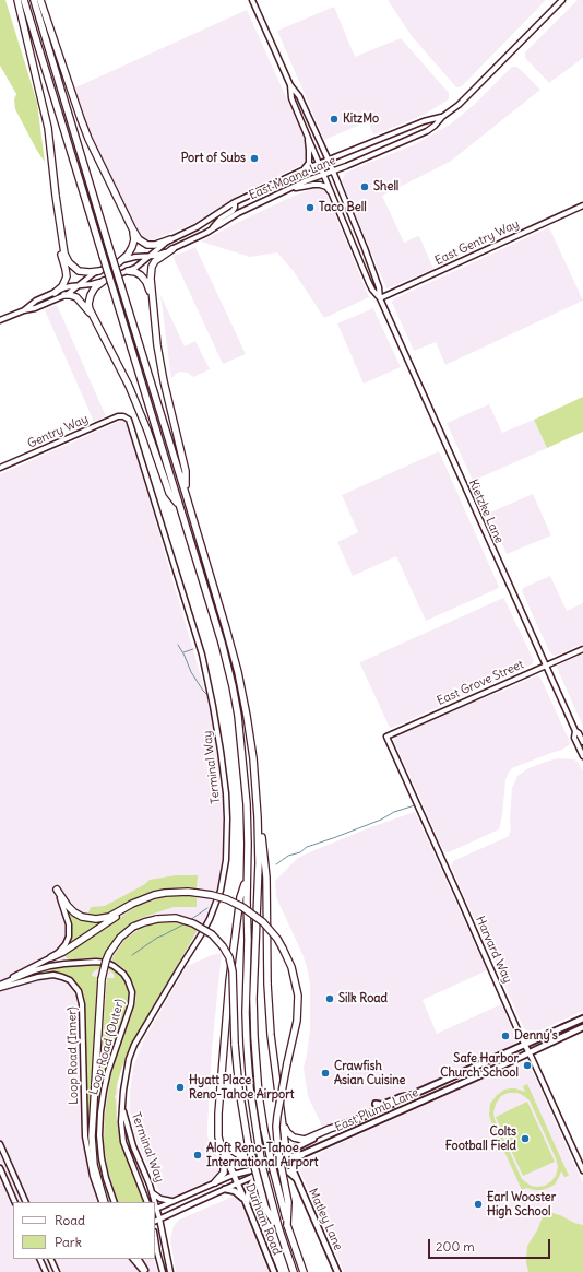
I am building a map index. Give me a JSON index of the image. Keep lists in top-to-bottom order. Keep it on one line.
{"streets":{"main road":["East Moana Lane","East Gentry Way","Gentry Way","Kietzke Lane","East Grove Street","Terminal Way","Harvard Way","Loop Road (Outer)","Loop Road (Inner)","East Plumb Lane","Durham Road","Matley Lane"]},"crossings":[["East Moana Lane","Kietzke Lane"],["East Gentry Way","Kietzke Lane"],["Gentry Way","Terminal Way"],["Kietzke Lane","East Grove Street"],["East Grove Street","Harvard Way"],["Harvard Way","East Plumb Lane"],["Loop Road (Outer)","Loop Road (Inner)"],["East Plumb Lane","Matley Lane"]],"places":["KitzMo","Port of Subs","Shell","Taco Bell","Silk Road","Denny's","Safe Harbor Church School","Crawfish Asian Cuisine","Hyatt Place Reno-Tahoe Airport","Colts Football Field","Aloft Reno-Tahoe International Airport","Earl Wooster High School"],"legend":["Road","Park"],"scale_bar":"200 m"}
